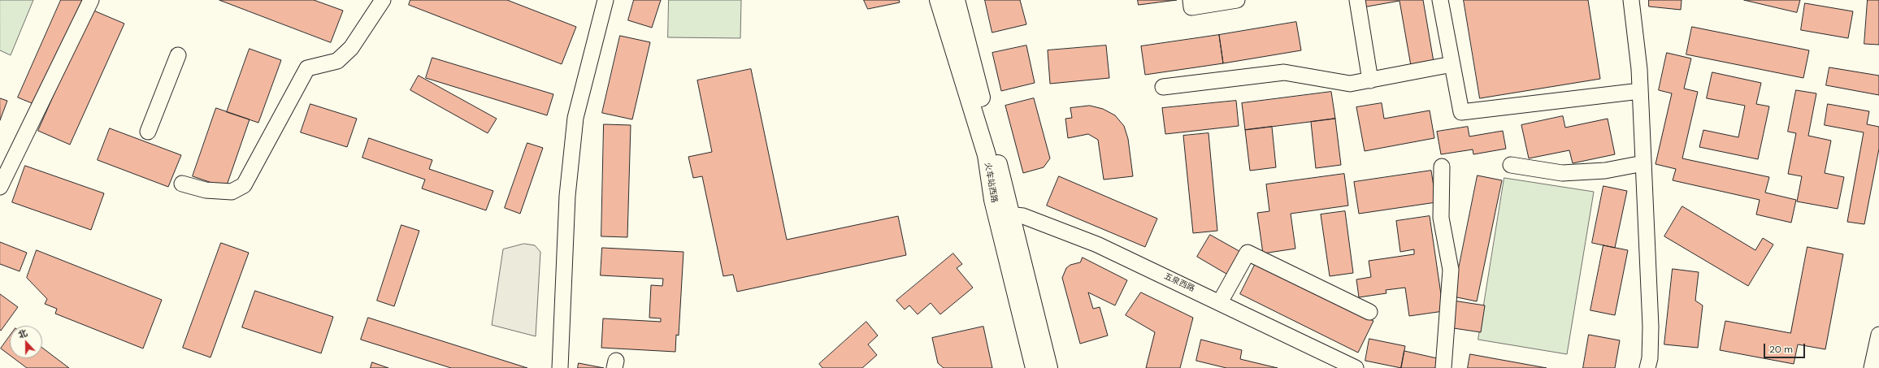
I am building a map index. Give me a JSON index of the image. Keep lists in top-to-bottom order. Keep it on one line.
{"streets":{"main road":["火车站西路"],"street":["五泉西路"]},"crossings":[["火车站西路","五泉西路"]],"scale_bar":"20 m","north":"top"}
